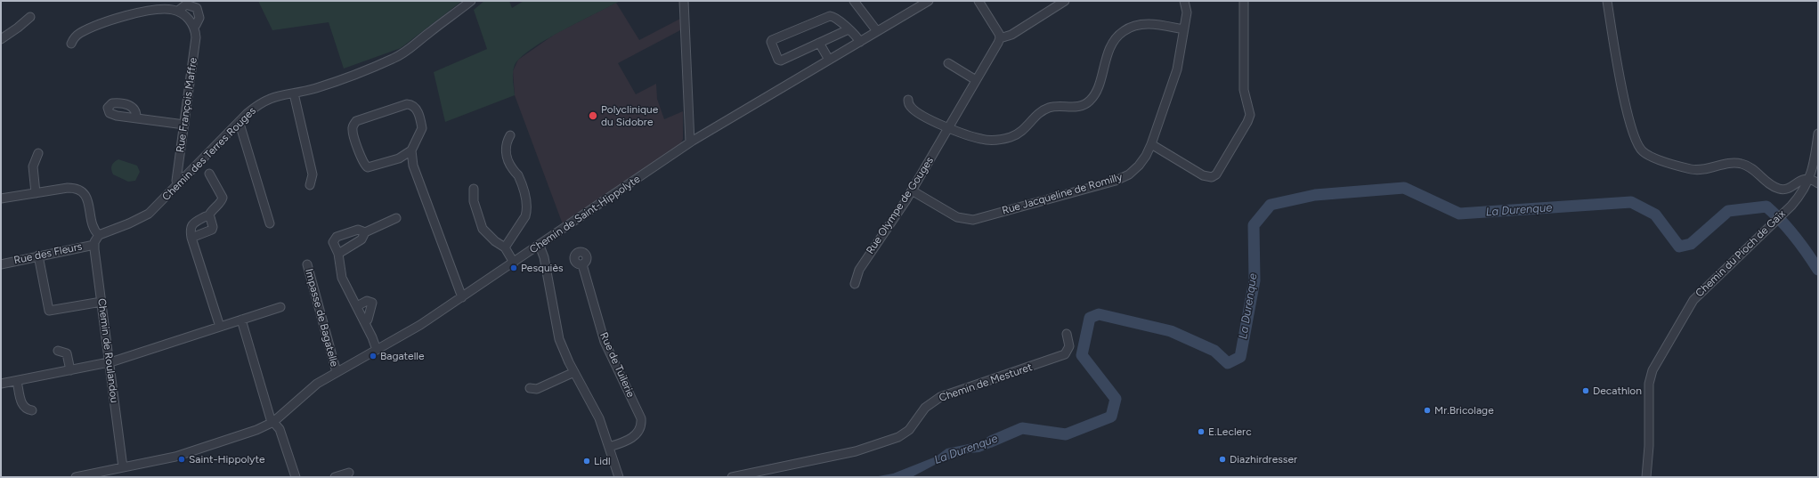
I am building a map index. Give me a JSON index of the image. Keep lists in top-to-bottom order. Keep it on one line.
{"streets":{"street":["Rue François Maffre","Chemin des Terres Rouges","Rue Jacqueline de Romilly","Rue Olympe de Gouges","Chemin de Saint-Hippolyte","Rue des Fleurs","Chemin du Pioch de Gaïx","Impasse de Bagatelle","Chemin de Roulandou","Rue de Tuilerie","Chemin de Mesturet"]},"crossings":[["Rue François Maffre","Chemin des Terres Rouges"],["Rue Jacqueline de Romilly","Rue Olympe de Gouges"],["Chemin de Saint-Hippolyte","Impasse de Bagatelle"],["Chemin de Saint-Hippolyte","Chemin de Roulandou"],["Rue des Fleurs","Chemin de Roulandou"]],"water":["La Durenque"],"places":["Polyclinique du Sidobre","Pesquiès","Bagatelle","Decathlon","Mr.Bricolage","E.Leclerc","Saint-Hippolyte","Diazhirdresser","Lidl"]}
